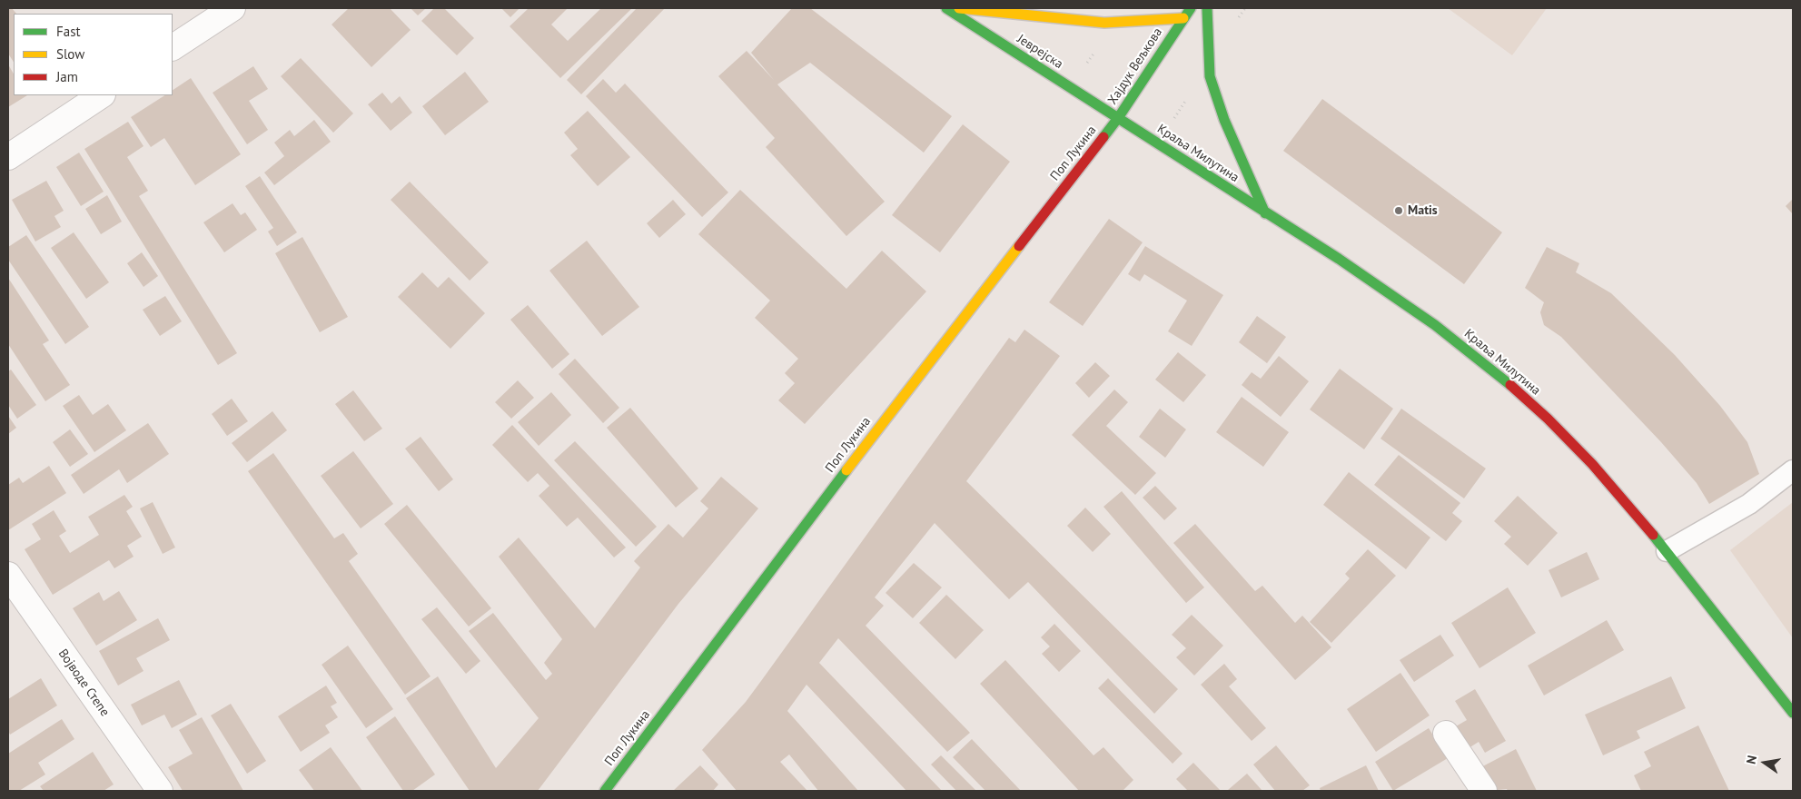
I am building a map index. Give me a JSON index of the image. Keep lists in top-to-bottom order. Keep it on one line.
{"streets":{"main road":["Јеврејска","Хајдук Вељкова","Поп Лукина","Краља Милутина"],"street":["Војводе Степе"]},"crossings":[["Јеврејска","Хајдук Вељкова"],["Јеврејска","Поп Лукина"],["Јеврејска","Краља Милутина"],["Хајдук Вељкова","Поп Лукина"],["Хајдук Вељкова","Краља Милутина"],["Поп Лукина","Краља Милутина"]],"places":["Matis"],"legend":["Fast","Slow","Jam"],"north":"left"}
